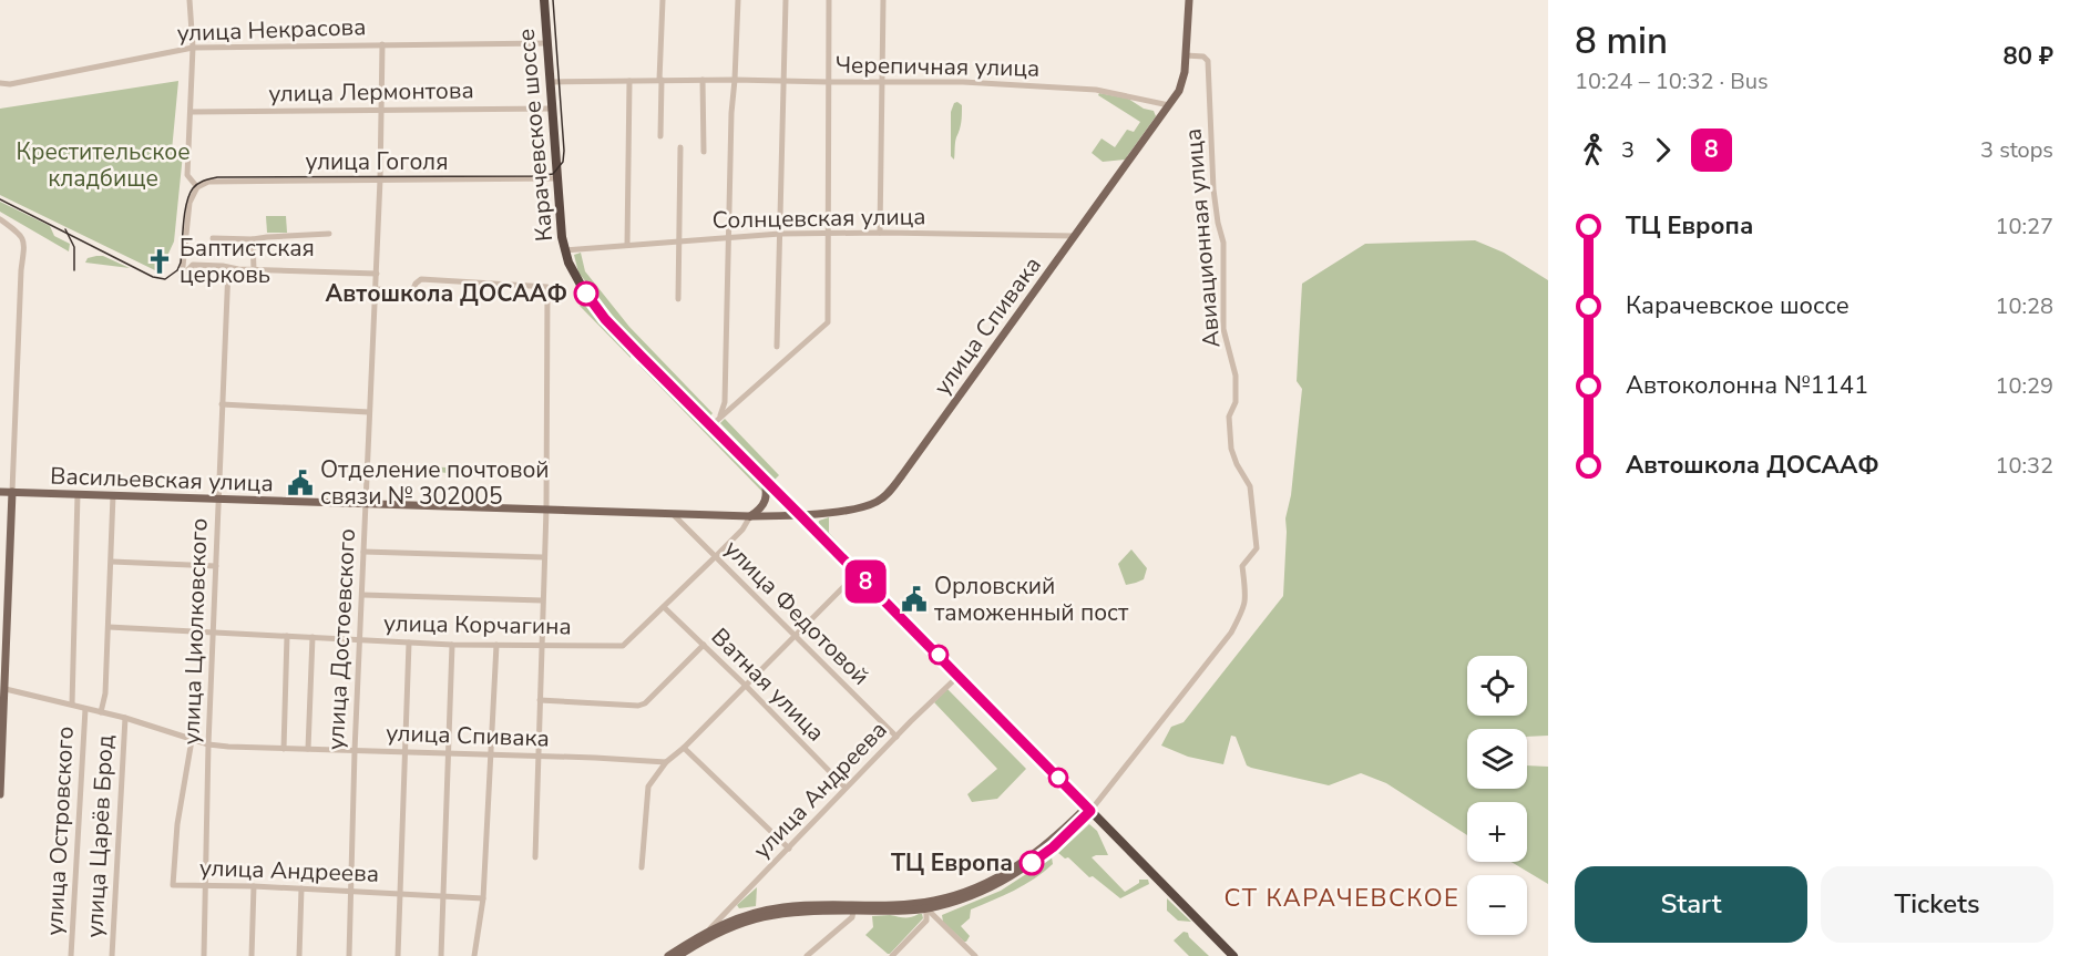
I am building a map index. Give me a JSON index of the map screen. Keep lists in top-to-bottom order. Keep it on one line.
{"streets":{"highway":["Карачевское шоссе"],"main road":["Авиационная улица","улица Спивака","Васильевская улица"],"street":["улица Некрасова","Черепичная улица","улица Лермонтова","улица Гоголя","Солнцевская улица","улица Федотовой","улица Корчагина","улица Циолковского","улица Достоевского","Ватная улица","улица Андреева","улица Островского","улица Царёв Брод"]},"crossings":[["улица Некрасова","Карачевское шоссе"],["улица Некрасова","улица Достоевского"],["Черепичная улица","Карачевское шоссе"],["Черепичная улица","Авиационная улица"],["Черепичная улица","улица Спивака"],["улица Лермонтова","Карачевское шоссе"],["улица Лермонтова","улица Достоевского"],["Карачевское шоссе","улица Гоголя"],["Карачевское шоссе","Солнцевская улица"],["Карачевское шоссе","Авиационная улица"],["Карачевское шоссе","улица Спивака"],["Карачевское шоссе","Васильевская улица"],["Карачевское шоссе","улица Андреева"],["улица Гоголя","улица Достоевского"],["Солнцевская улица","улица Спивака"],["Авиационная улица","улица Спивака"],["улица Спивака","Васильевская улица"],["улица Спивака","улица Циолковского"],["улица Спивака","улица Достоевского"],["улица Спивака","улица Андреева"],["улица Спивака","улица Островского"],["улица Спивака","улица Царёв Брод"],["Васильевская улица","улица Федотовой"],["Васильевская улица","улица Корчагина"],["Васильевская улица","улица Циолковского"],["Васильевская улица","улица Достоевского"],["Васильевская улица","улица Островского"],["улица Федотовой","улица Корчагина"],["улица Федотовой","улица Андреева"],["улица Корчагина","улица Циолковского"],["улица Корчагина","улица Достоевского"],["улица Корчагина","Ватная улица"],["улица Корчагина","улица Островского"],["улица Циолковского","улица Андреева"],["улица Достоевского","улица Андреева"],["Ватная улица","улица Андреева"]],"districts":["СТ КАРАЧЕВСКОЕ"],"parks":["Крестительское кладбище"],"places":{"church":["Баптистская церковь"],"other":["Автошкола ДОСААФ","ТЦ Европа"],"public building":["Отделение почтовой связи № 302005","Орловский таможенный пост"]},"lines":["bus line 8"],"page":{"on_map":"8","heading":["8 min","10:24 – 10:32 · Bus","80 ₽"],"legs":["3","8","3 stops"],"list":[{"name":"ТЦ Европа","value":"10:27"},{"name":"Карачевское шоссе","value":"10:28"},{"name":"Автоколонна №1141","value":"10:29"},{"name":"Автошкола ДОСААФ","value":"10:32"}],"map_buttons":["+","−"],"buttons":["Start","Tickets"]}}
